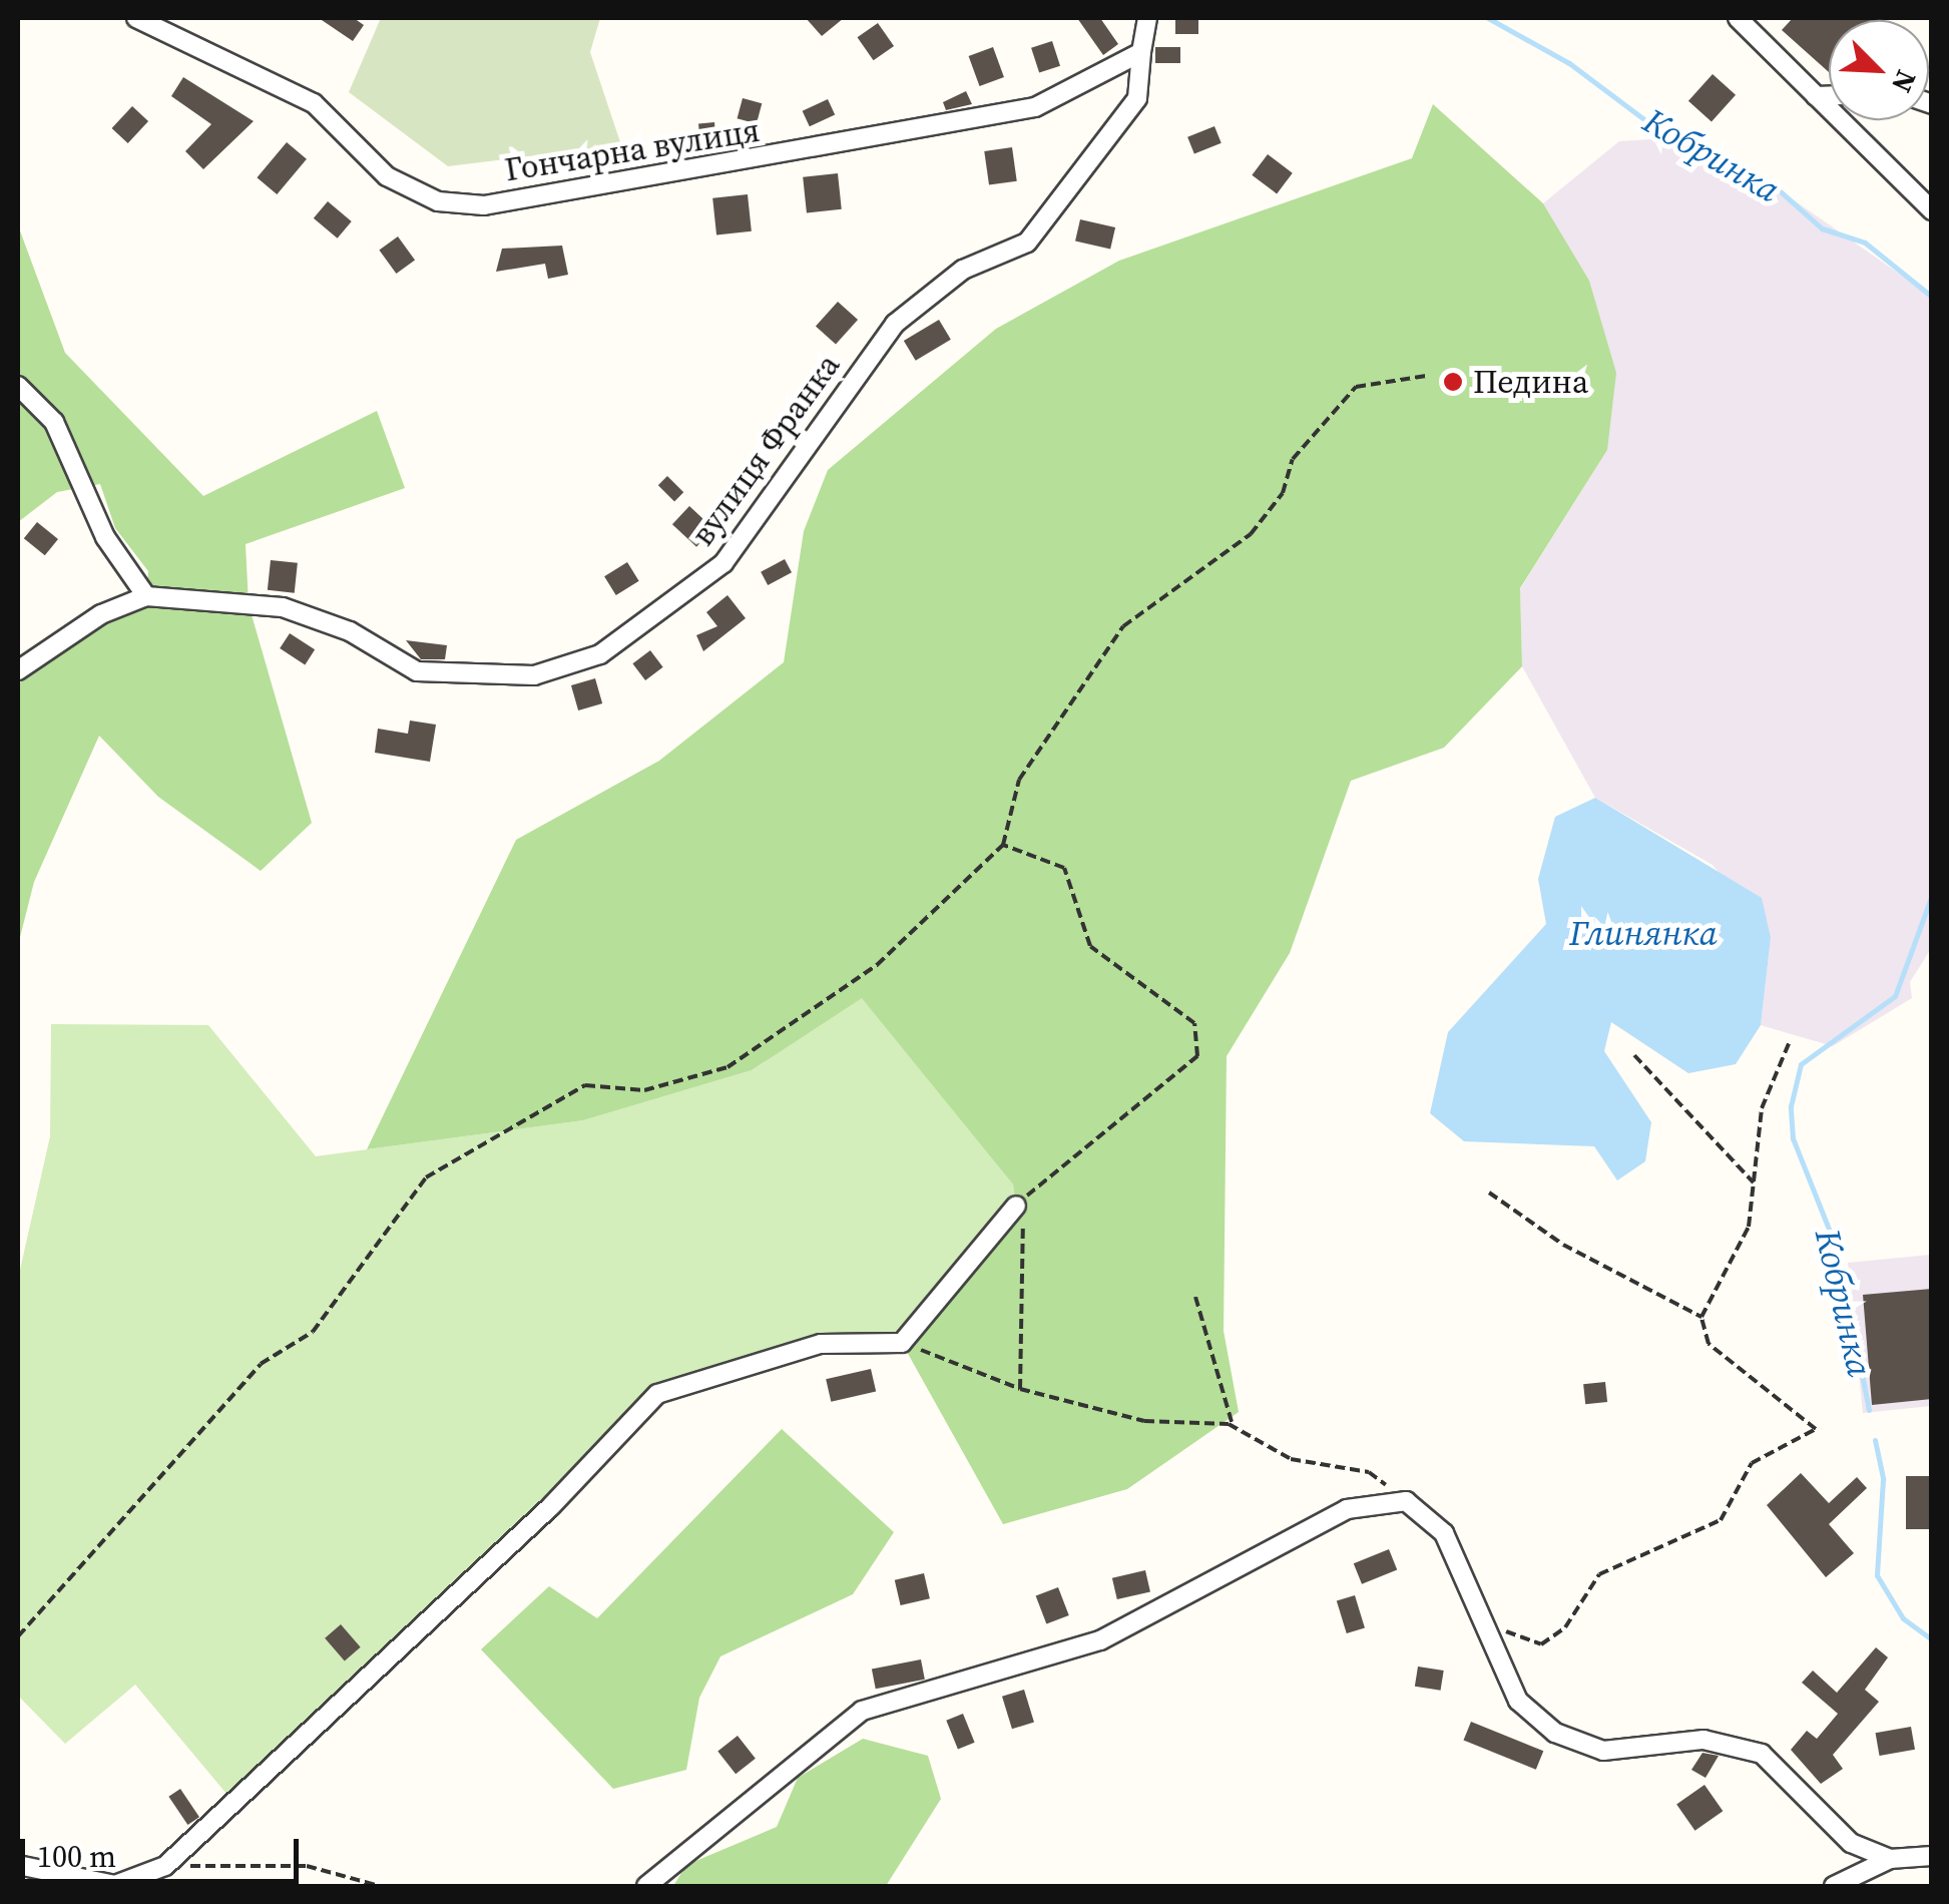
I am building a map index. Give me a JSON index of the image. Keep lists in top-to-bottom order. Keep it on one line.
{"streets":{"street":["Гончарна вулиця","вулиця Франка"]},"crossings":[["Гончарна вулиця","вулиця Франка"]],"water":["Кобринка","Глинянка"],"places":["Педина"],"scale_bar":"100 m","north":"bottom right"}
